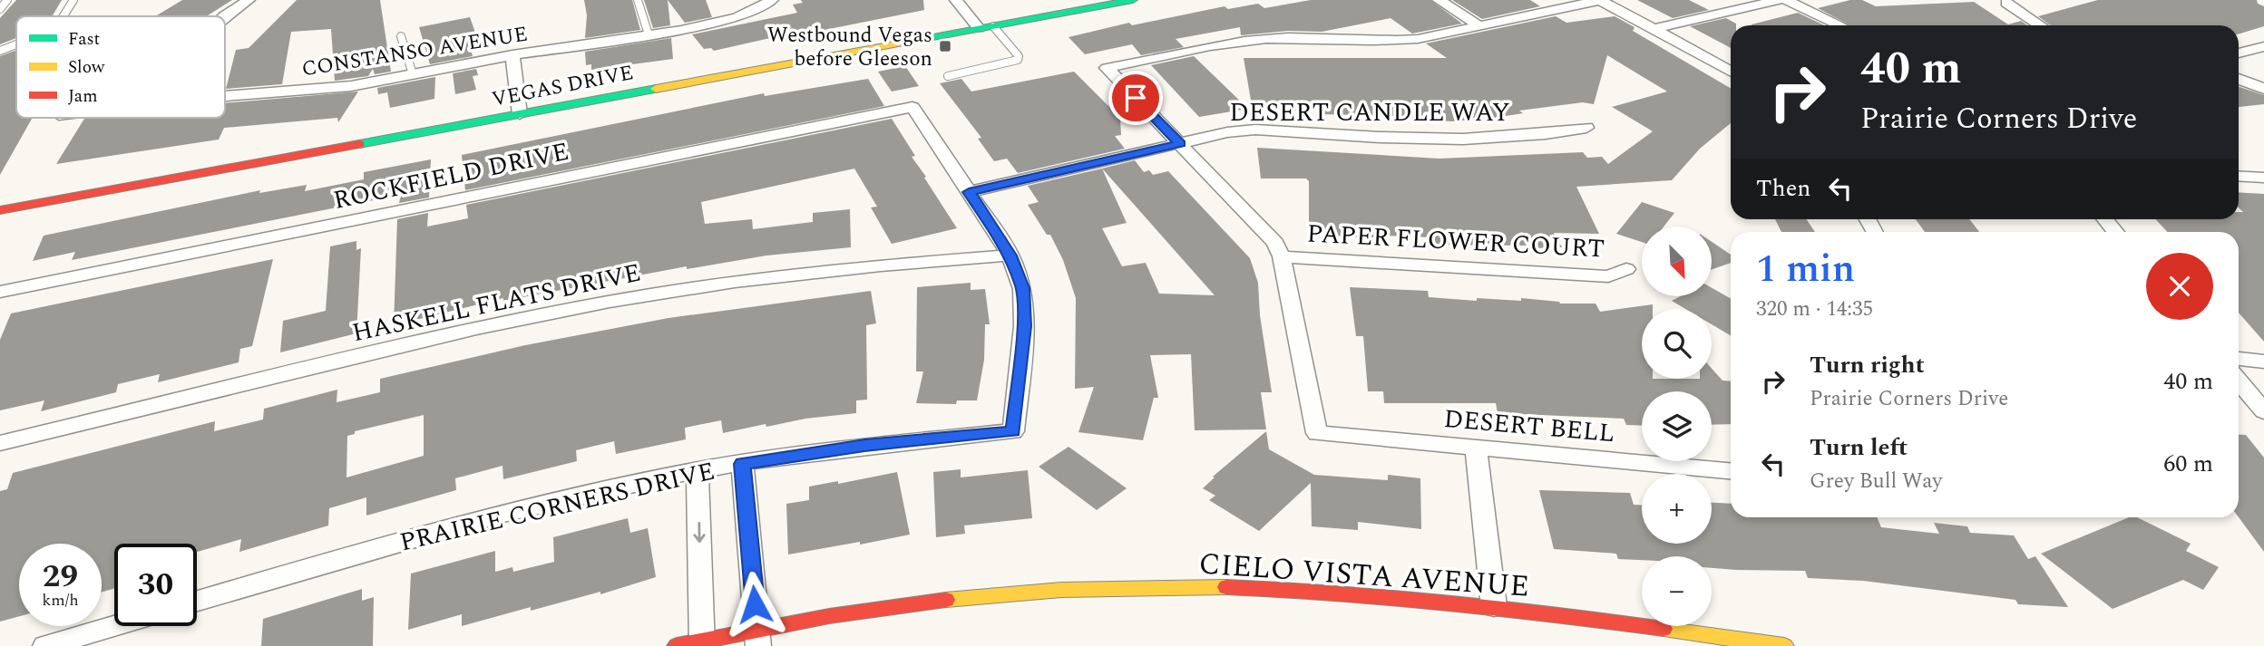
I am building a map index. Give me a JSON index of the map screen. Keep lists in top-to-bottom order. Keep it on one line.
{"streets":{"main road":["VEGAS DRIVE","CIELO VISTA AVENUE"],"street":["CONSTANSO AVENUE","DESERT CANDLE WAY","ROCKFIELD DRIVE","PAPER FLOWER COURT","HASKELL FLATS DRIVE","DESERT BELL","PRAIRIE CORNERS DRIVE"]},"crossings":[["DESERT CANDLE WAY","ROCKFIELD DRIVE"],["PAPER FLOWER COURT","DESERT BELL"],["HASKELL FLATS DRIVE","PRAIRIE CORNERS DRIVE"]],"places":{"transit":["Westbound Vegas before Gleeson"]},"legend":["Fast","Slow","Jam"],"north":"bottom right","page":{"turn":["40 m","Prairie Corners Drive"],"then":"Then","map_buttons":["+","−"],"heading":["1 min","320 m · 14:35"],"list":[{"name":"Turn right","note":"Prairie Corners Drive","value":"40 m"},{"name":"Turn left","note":"Grey Bull Way","value":"60 m"}],"speed":"29 km/h","limit":"30"}}
